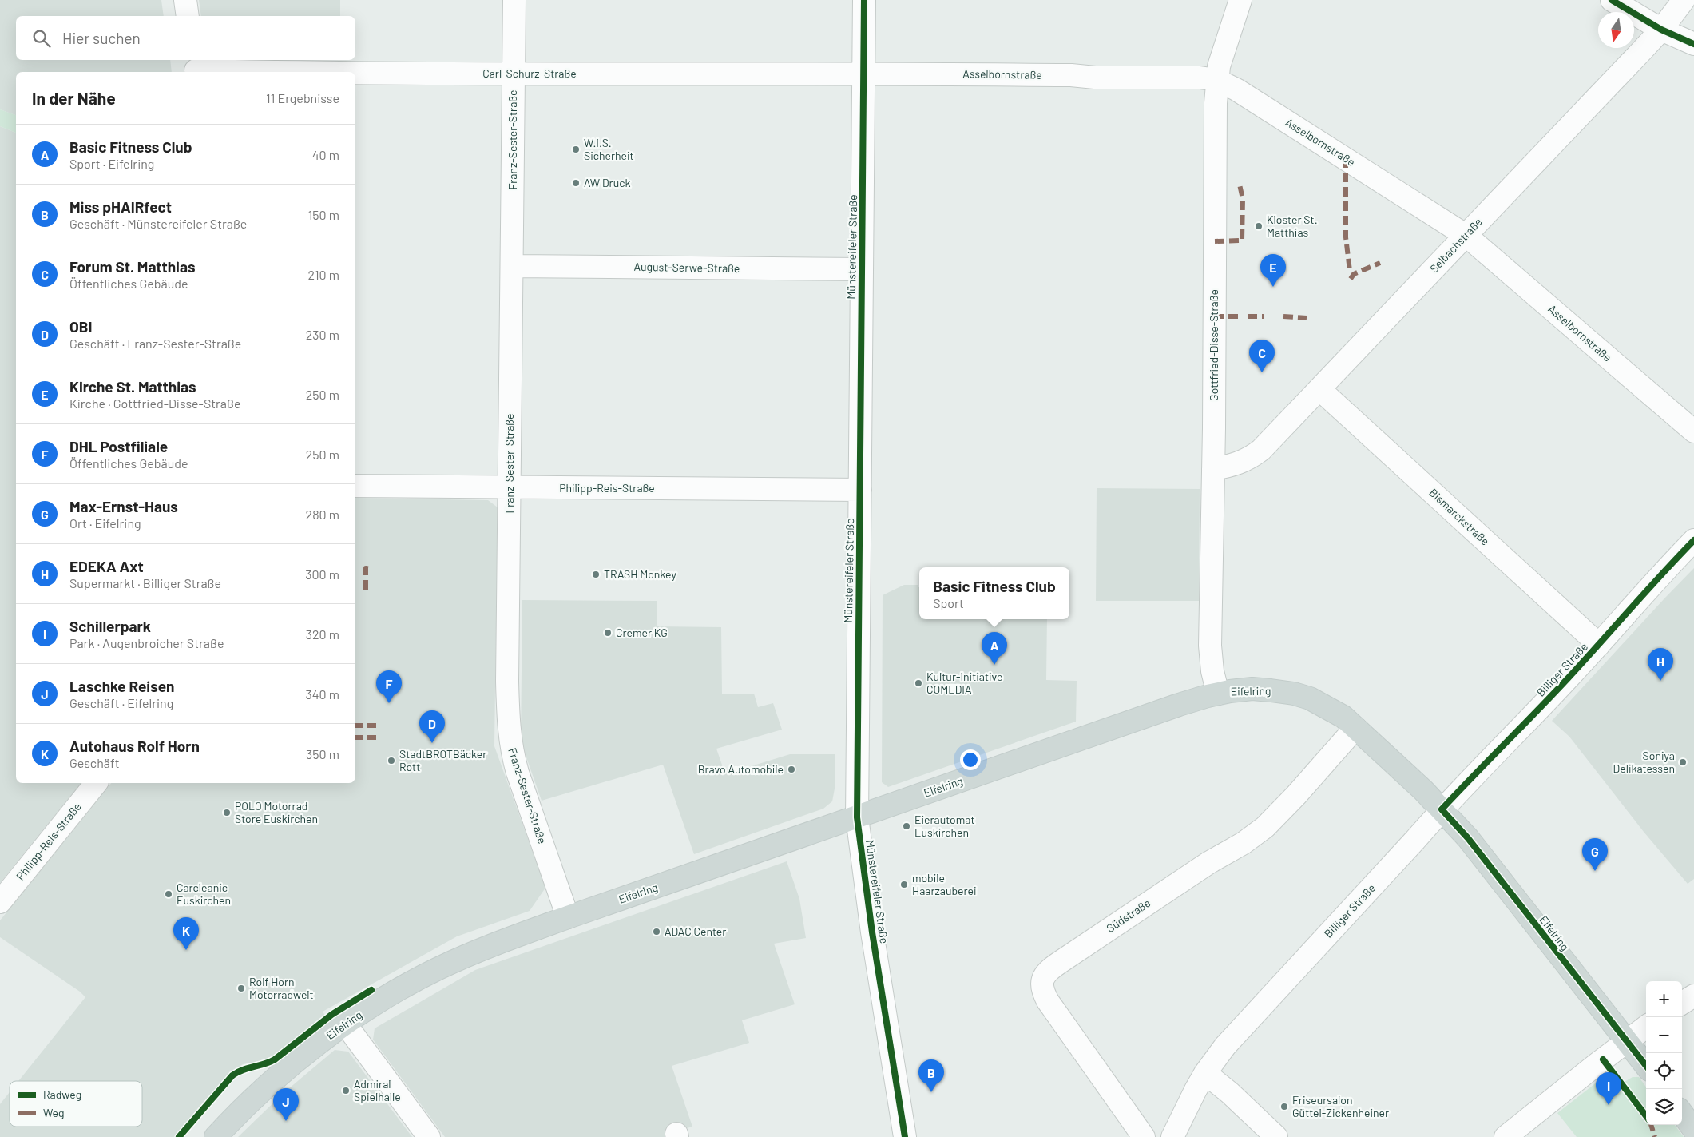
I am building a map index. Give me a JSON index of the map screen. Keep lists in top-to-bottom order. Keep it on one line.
{"streets":{"main road":["Eifelring"],"street":["Carl-Schurz-Straße","Asselbornstraße","Franz-Sester-Straße","Selbachstraße","Münstereifeler Straße","August-Serwe-Straße","Gottfried-Disse-Straße","Philipp-Reis-Straße","Bismarckstraße","Billiger Straße","Südstraße"]},"crossings":[["Carl-Schurz-Straße","Asselbornstraße"],["Carl-Schurz-Straße","Franz-Sester-Straße"],["Carl-Schurz-Straße","Münstereifeler Straße"],["Asselbornstraße","Selbachstraße"],["Asselbornstraße","Münstereifeler Straße"],["Asselbornstraße","Gottfried-Disse-Straße"],["Franz-Sester-Straße","August-Serwe-Straße"],["Franz-Sester-Straße","Philipp-Reis-Straße"],["Franz-Sester-Straße","Eifelring"],["Selbachstraße","Gottfried-Disse-Straße"],["Selbachstraße","Bismarckstraße"],["Münstereifeler Straße","August-Serwe-Straße"],["Münstereifeler Straße","Philipp-Reis-Straße"],["Münstereifeler Straße","Eifelring"],["Gottfried-Disse-Straße","Eifelring"],["Bismarckstraße","Billiger Straße"],["Billiger Straße","Eifelring"],["Eifelring","Südstraße"]],"places":["W.I.S. Sicherheit","AW Druck","Kloster St. Matthias","TRASH Monkey","Cremer KG","Kultur-Initiative COMEDIA","StadtBROTBäcker Rott","Soniya Delikatessen","Bravo Automobile","POLO Motorrad Store Euskirchen","Eierautomat Euskirchen","mobile Haarzauberei","Carcleanic Euskirchen","ADAC Center","Rolf Horn Motorradwelt","Admiral Spielhalle","Friseursalon Güttel-Zickenheiner"],"legend":["Radweg","Weg"],"north":"bottom","page":{"search":"Hier suchen","heading":["In der Nähe","11 Ergebnisse"],"list":[{"mark":"A","name":"Basic Fitness Club","note":"Sport · Eifelring","value":"40 m"},{"mark":"B","name":"Miss pHAIRfect","note":"Geschäft · Münstereifeler Straße","value":"150 m"},{"mark":"C","name":"Forum St. Matthias","note":"Öffentliches Gebäude","value":"210 m"},{"mark":"D","name":"OBI","note":"Geschäft · Franz-Sester-Straße","value":"230 m"},{"mark":"E","name":"Kirche St. Matthias","note":"Kirche · Gottfried-Disse-Straße","value":"250 m"},{"mark":"F","name":"DHL Postfiliale","note":"Öffentliches Gebäude","value":"250 m"},{"mark":"G","name":"Max-Ernst-Haus","note":"Ort · Eifelring","value":"280 m"},{"mark":"H","name":"EDEKA Axt","note":"Supermarkt · Billiger Straße","value":"300 m"},{"mark":"I","name":"Schillerpark","note":"Park · Augenbroicher Straße","value":"320 m"},{"mark":"J","name":"Laschke Reisen","note":"Geschäft · Eifelring","value":"340 m"},{"mark":"K","name":"Autohaus Rolf Horn","note":"Geschäft","value":"350 m"}],"pins":["E","C","A","H","F","D","G","K","B","I","J"],"popup":["Basic Fitness Club","Sport"],"map_buttons":["+","−"]}}
